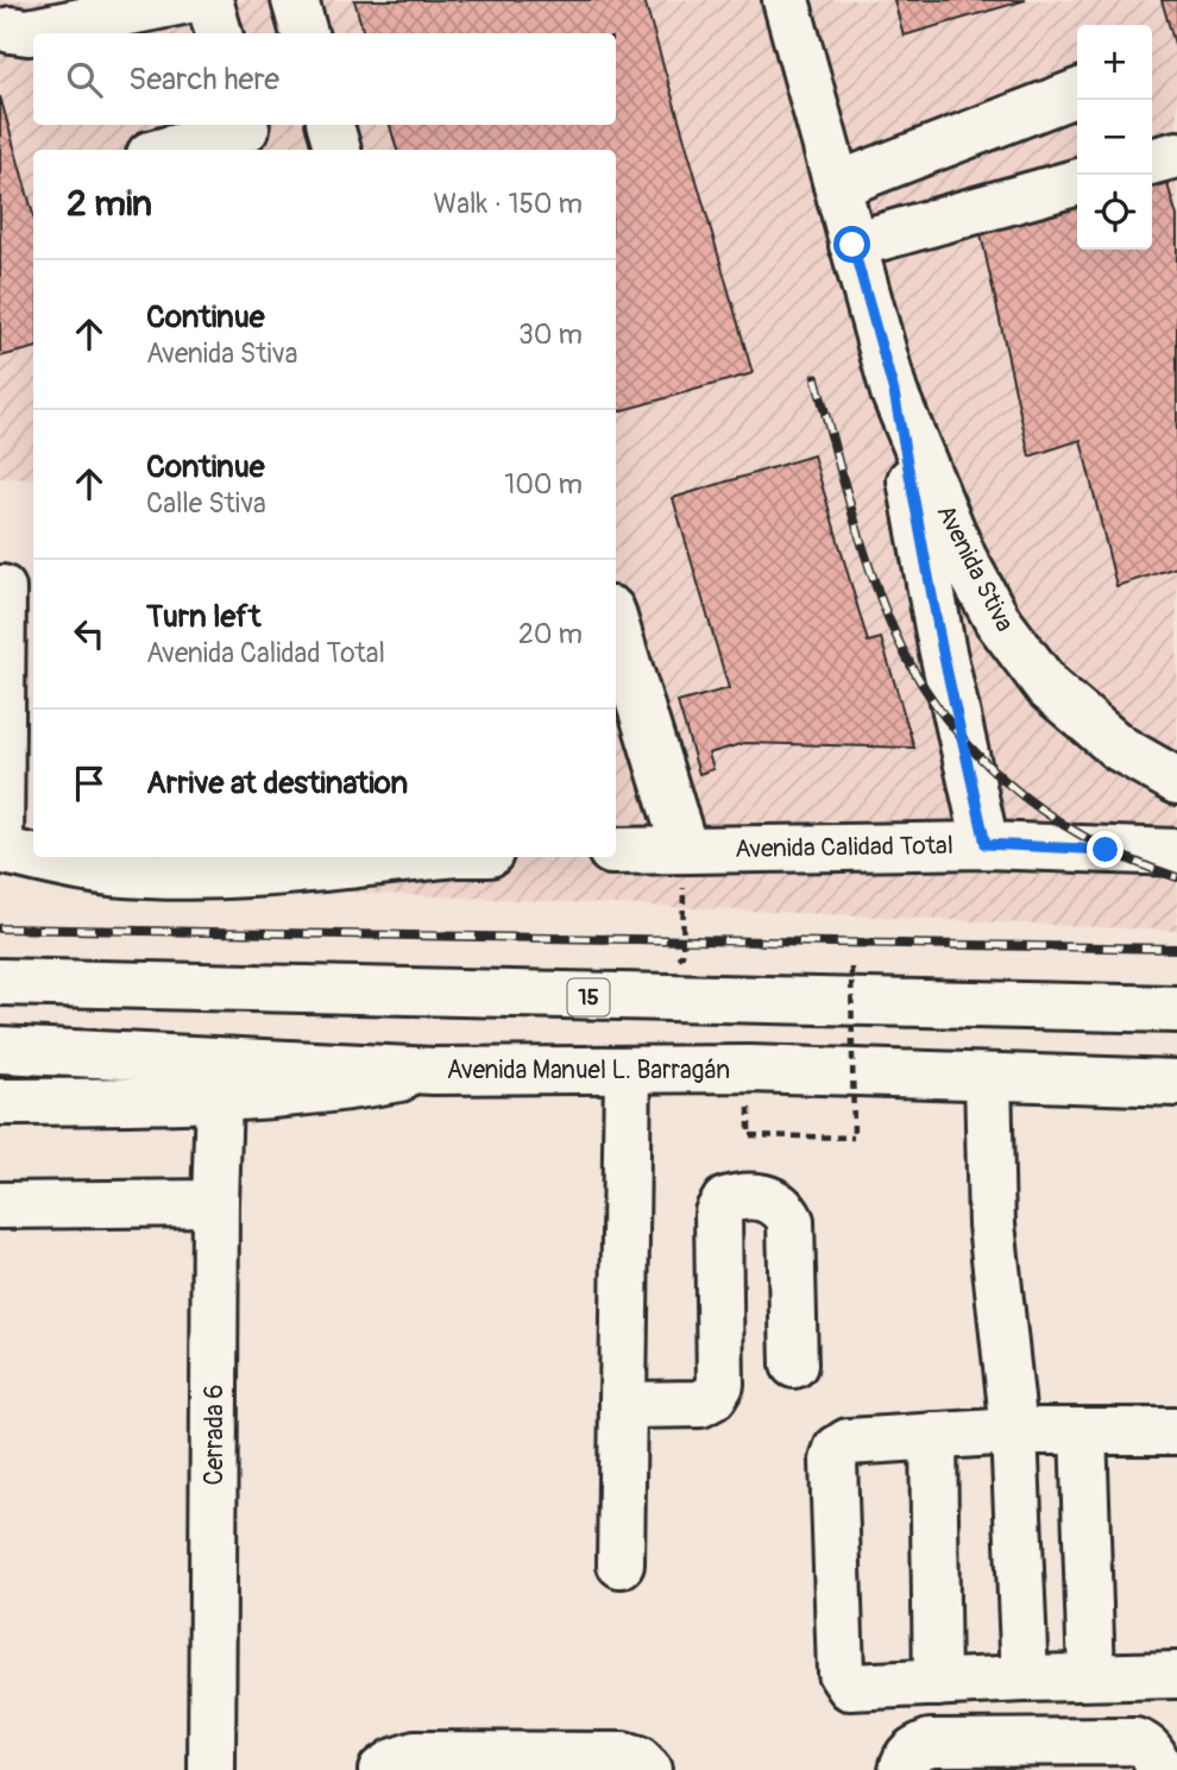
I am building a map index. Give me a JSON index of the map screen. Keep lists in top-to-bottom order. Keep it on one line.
{"streets":{"main road":["Avenida Stiva","Avenida Calidad Total","15","Avenida Manuel L. Barragán","Cerrada 6"]},"page":{"map_buttons":["+","−"],"search":"Search here","heading":["2 min","Walk · 150 m"],"list":[["Continue","Avenida Stiva","30 m"],["Continue","Calle Stiva","100 m"],["Turn left","Avenida Calidad Total","20 m"],"Arrive at destination"]}}
